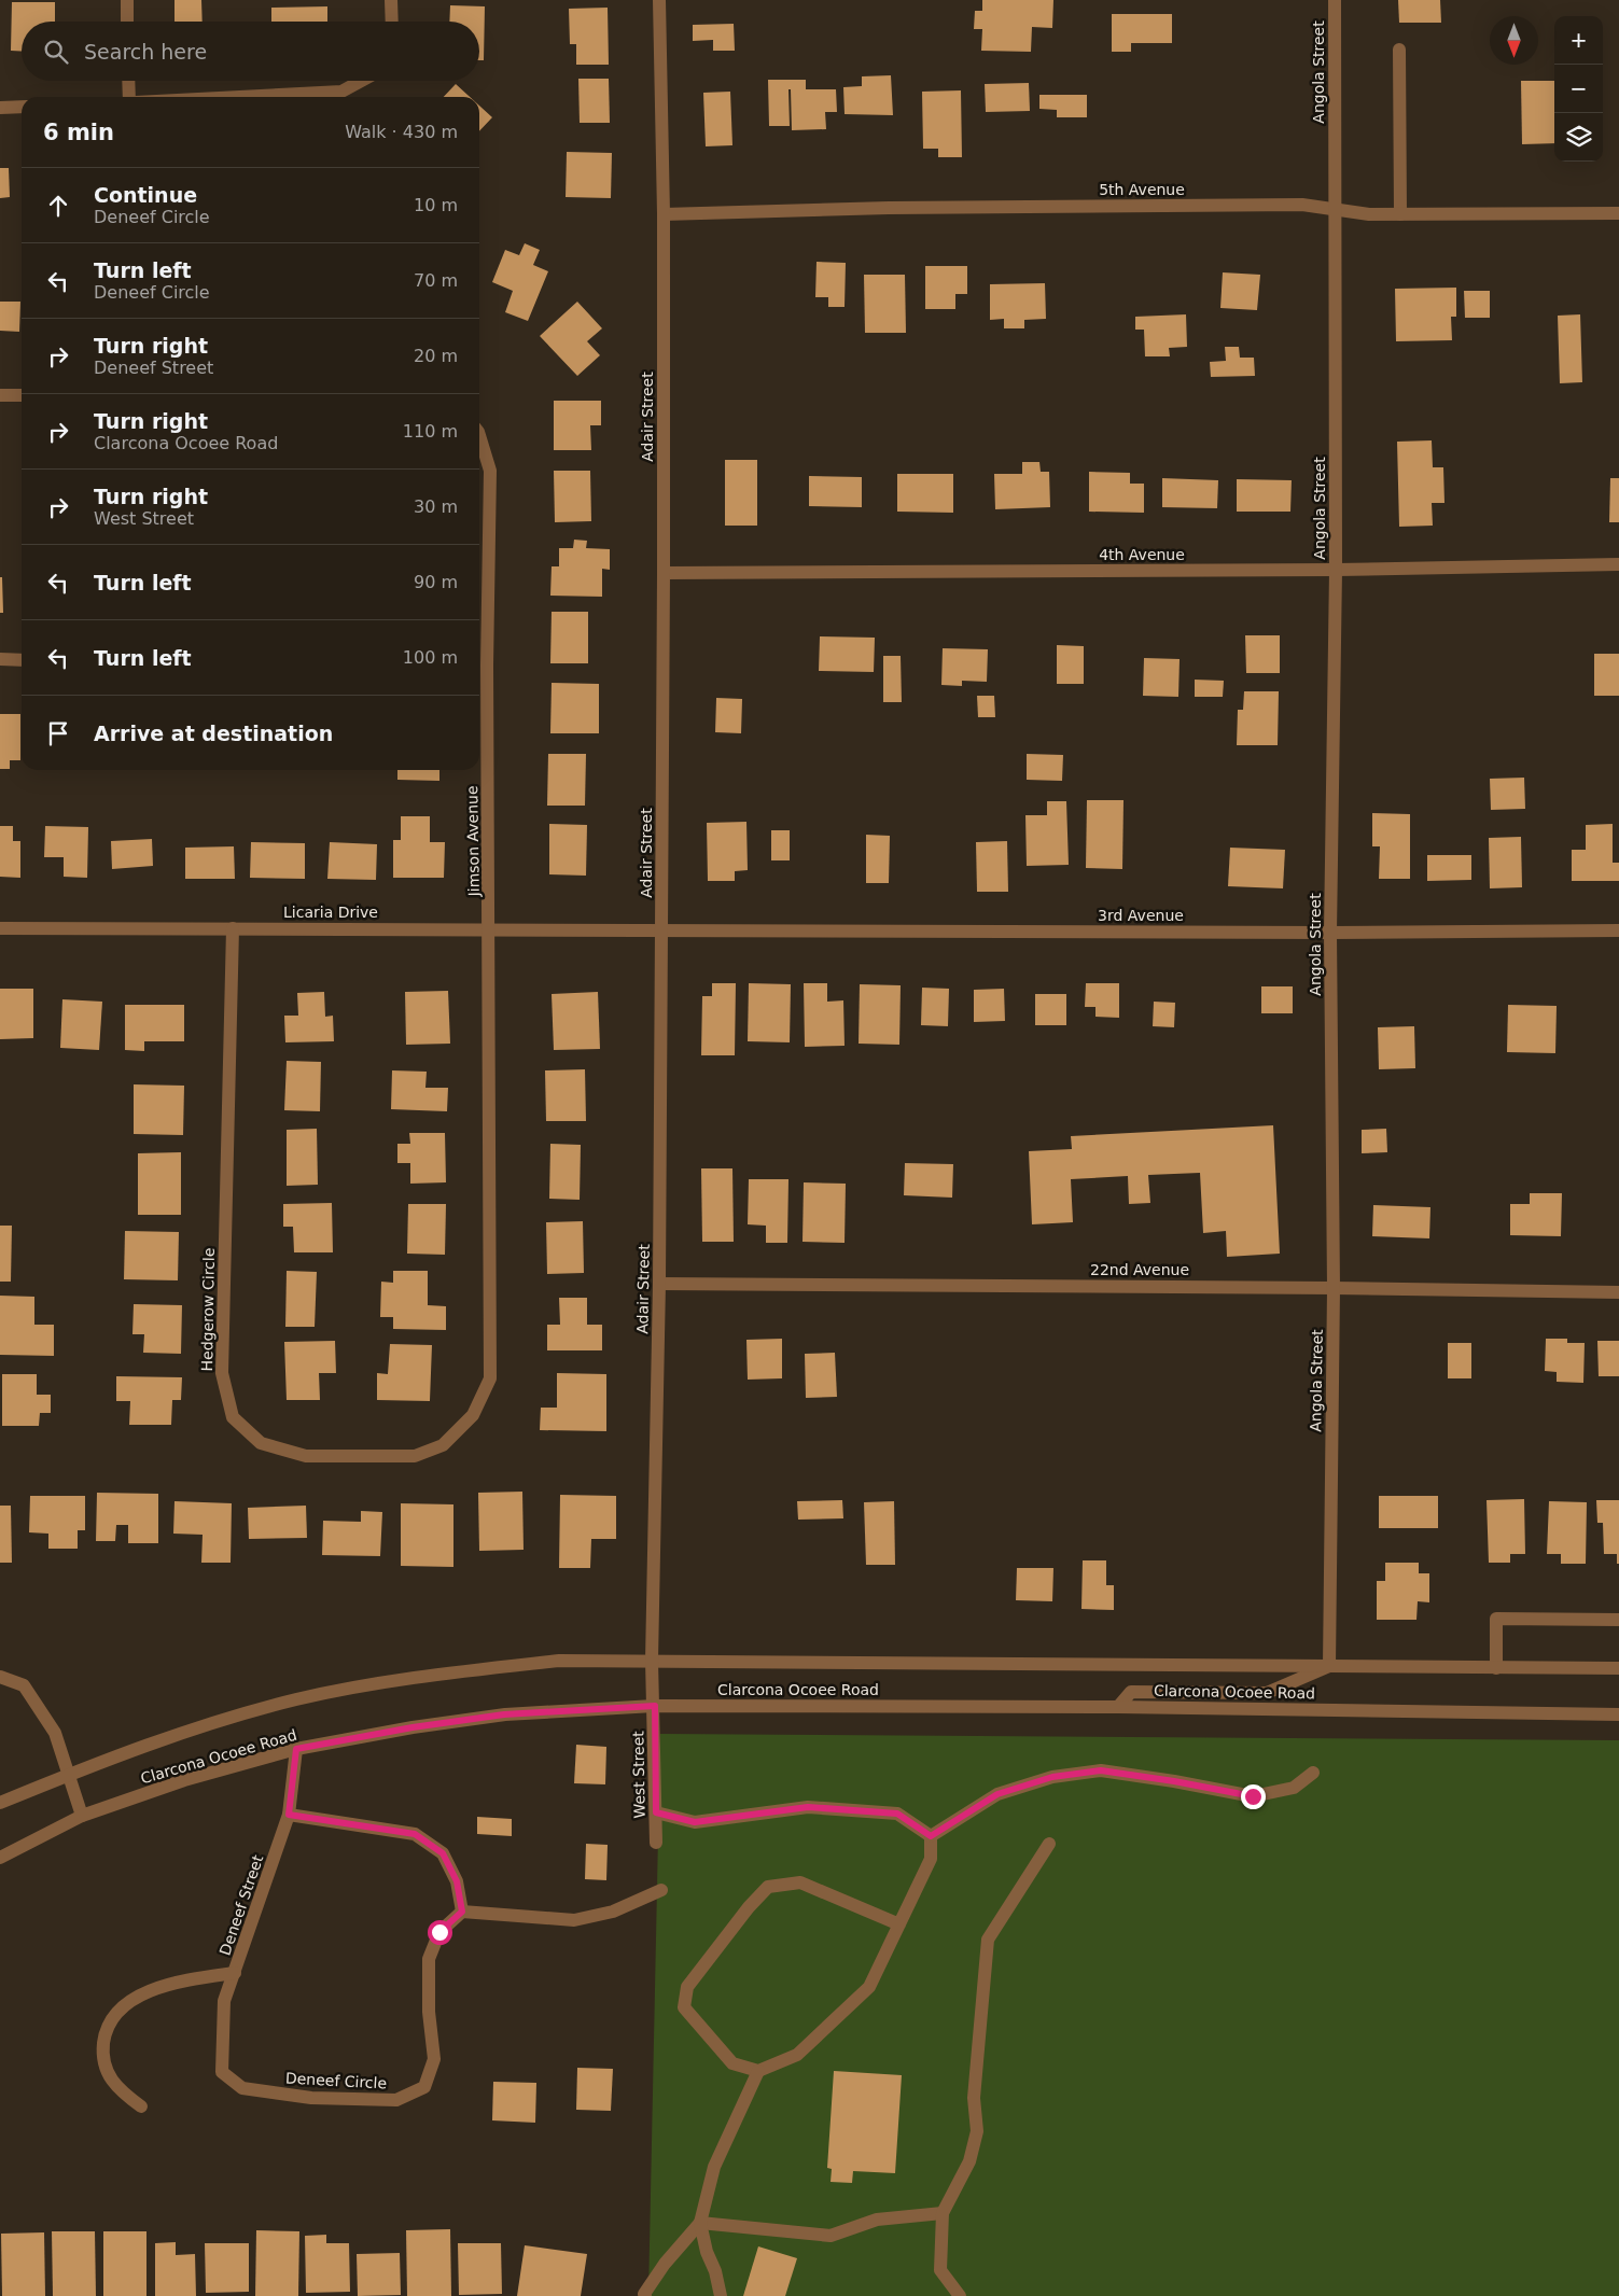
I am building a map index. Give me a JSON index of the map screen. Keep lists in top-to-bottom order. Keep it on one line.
{"streets":{"street":["Angola Street","5th Avenue","Adair Street","4th Avenue","Jimson Avenue","Licaria Drive","3rd Avenue","22nd Avenue","Hedgerow Circle","Clarcona Ocoee Road","West Street","Deneef Street","Deneef Circle"]},"crossings":[["Angola Street","5th Avenue"],["Angola Street","4th Avenue"],["Angola Street","3rd Avenue"],["Angola Street","22nd Avenue"],["Angola Street","Clarcona Ocoee Road"],["5th Avenue","Adair Street"],["Adair Street","4th Avenue"],["Adair Street","Licaria Drive"],["Adair Street","3rd Avenue"],["Adair Street","22nd Avenue"],["Adair Street","Clarcona Ocoee Road"],["Adair Street","West Street"],["Jimson Avenue","Licaria Drive"],["Jimson Avenue","Hedgerow Circle"],["Licaria Drive","3rd Avenue"],["Licaria Drive","Hedgerow Circle"],["Clarcona Ocoee Road","West Street"],["Clarcona Ocoee Road","Deneef Street"],["Deneef Street","Deneef Circle"]],"north":"bottom","page":{"map_buttons":["+","−"],"search":"Search here","heading":["6 min","Walk · 430 m"],"list":[["Continue","Deneef Circle","10 m"],["Turn left","Deneef Circle","70 m"],["Turn right","Deneef Street","20 m"],["Turn right","Clarcona Ocoee Road","110 m"],["Turn right","West Street","30 m"],["Turn left","90 m"],["Turn left","100 m"],"Arrive at destination"]}}
